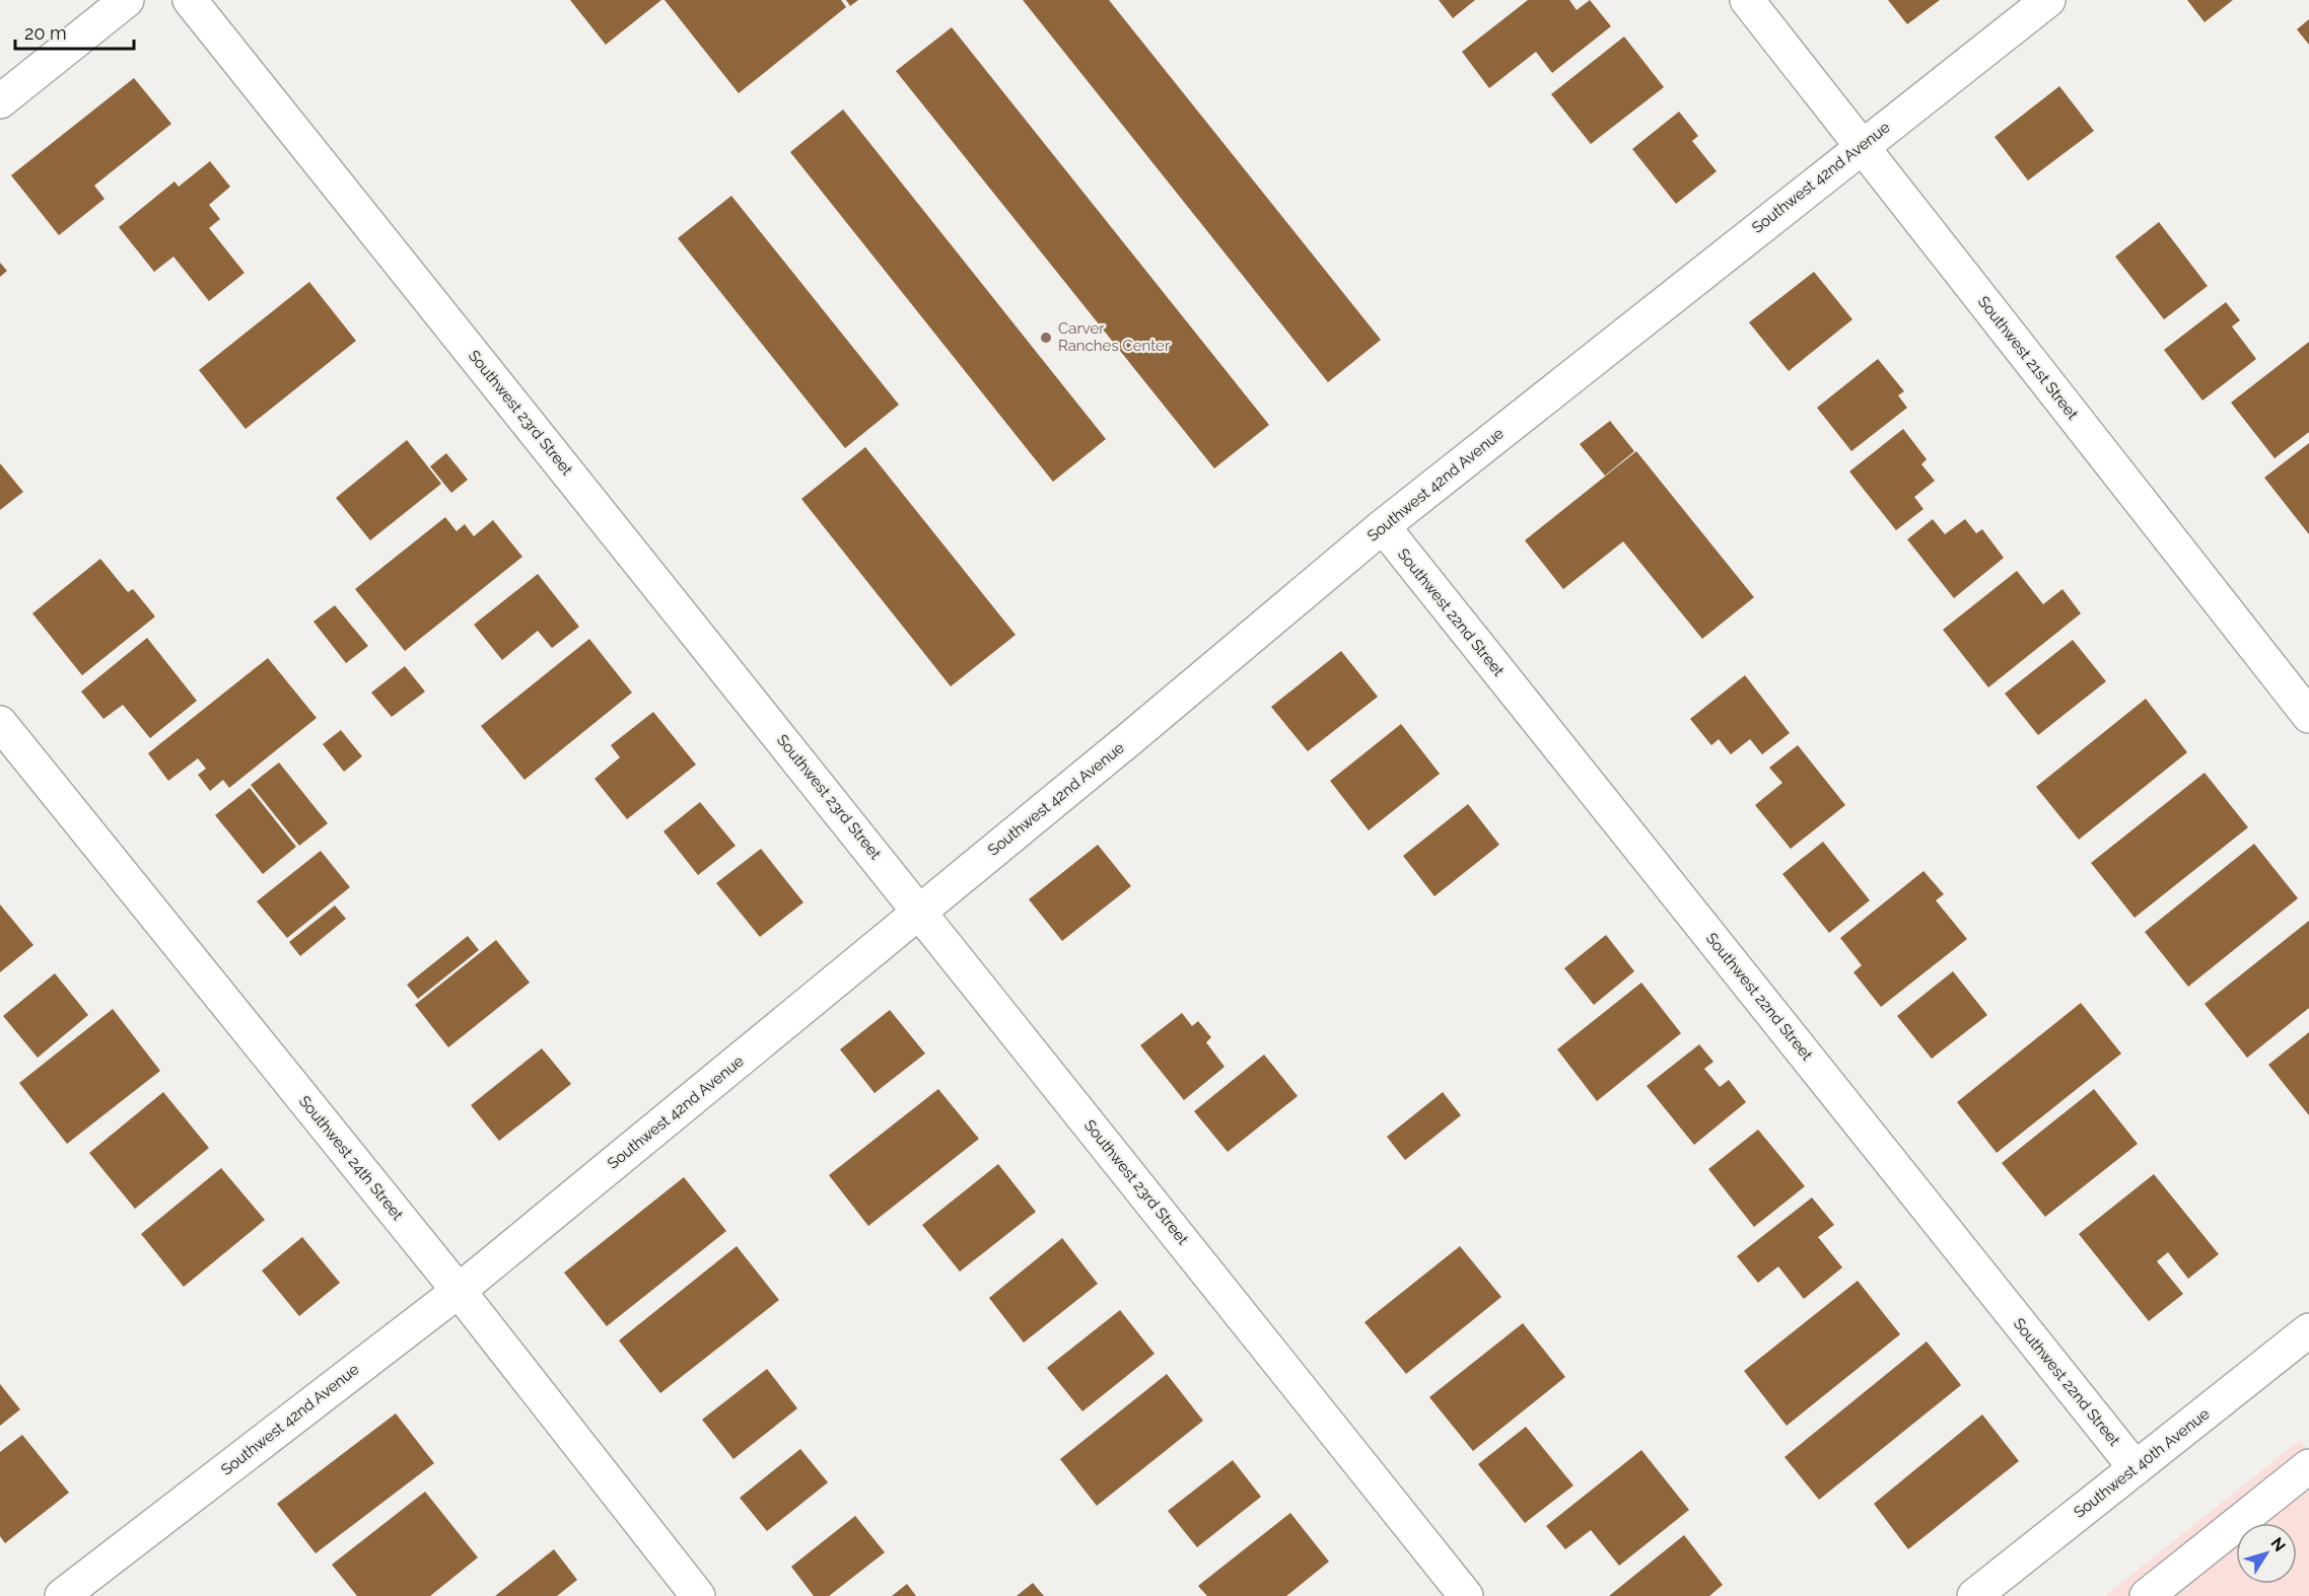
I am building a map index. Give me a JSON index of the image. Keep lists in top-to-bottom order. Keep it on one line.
{"streets":{"street":["Southwest 42nd Avenue","Southwest 21st Street","Southwest 23rd Street","Southwest 22nd Street","Southwest 24th Street","Southwest 40th Avenue"]},"crossings":[["Southwest 42nd Avenue","Southwest 21st Street"],["Southwest 42nd Avenue","Southwest 23rd Street"],["Southwest 42nd Avenue","Southwest 22nd Street"],["Southwest 42nd Avenue","Southwest 24th Street"],["Southwest 22nd Street","Southwest 40th Avenue"]],"places":["Carver Ranches Center"],"scale_bar":"20 m","north":"top right"}
